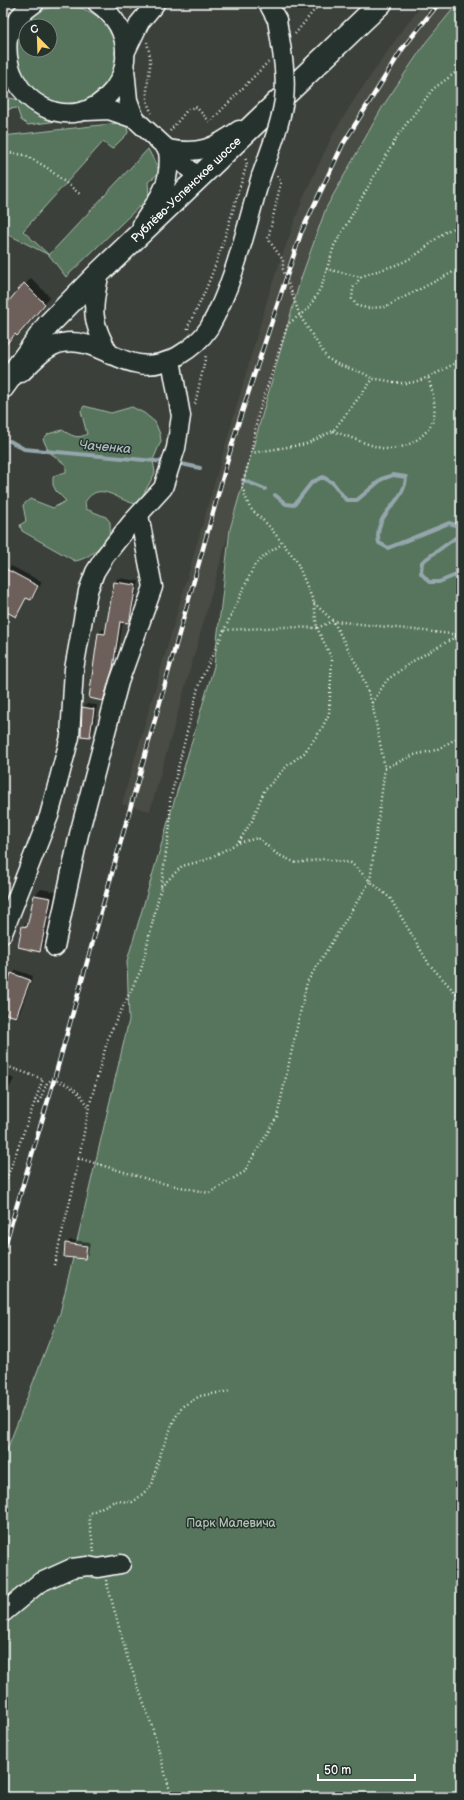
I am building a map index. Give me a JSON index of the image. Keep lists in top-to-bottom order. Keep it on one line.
{"streets":{"main road":["Рублёво-Успенское шоссе"]},"water":["Чаченка"],"parks":["Парк Малевича"],"scale_bar":"50 m","north":"top left"}
